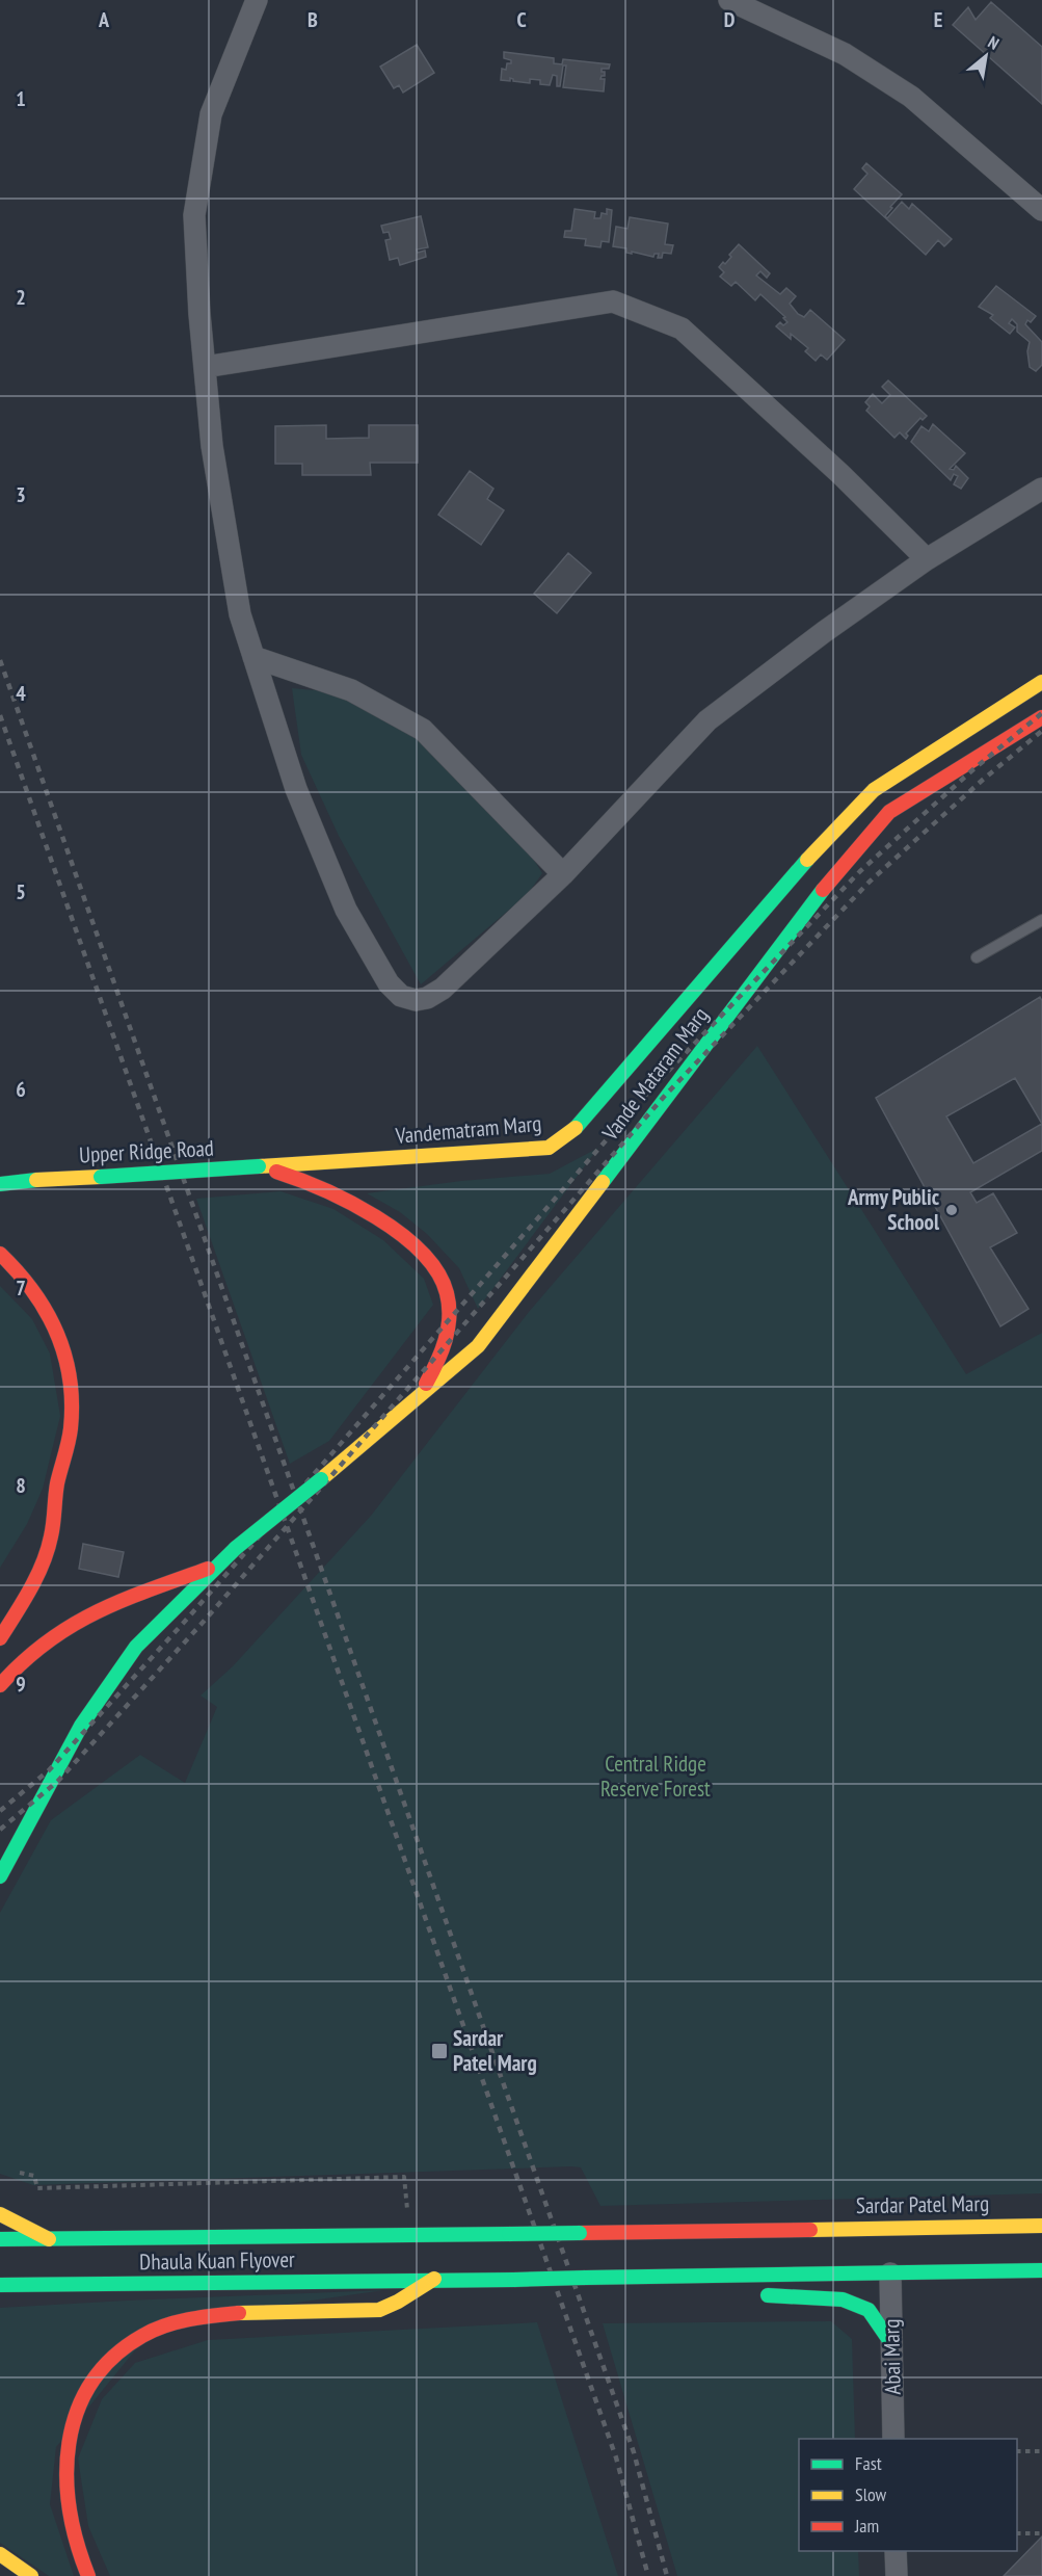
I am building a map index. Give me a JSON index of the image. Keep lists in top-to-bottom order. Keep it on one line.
{"streets":{"main road":["Vande Mataram Marg","Vandematram Marg","Upper Ridge Road","Sardar Patel Marg","Dhaula Kuan Flyover"],"street":["Abai Marg"]},"crossings":[["Vande Mataram Marg","Vandematram Marg"],["Vandematram Marg","Upper Ridge Road"],["Sardar Patel Marg","Dhaula Kuan Flyover"]],"parks":["Central Ridge Reserve Forest"],"places":{"other":["Army Public School"],"transit":["Sardar Patel Marg"]},"legend":["Fast","Slow","Jam"],"north":"top right","grid":{"columns":["A","B","C","D","E"],"rows":["1","2","3","4","5","6","7","8","9"]}}
